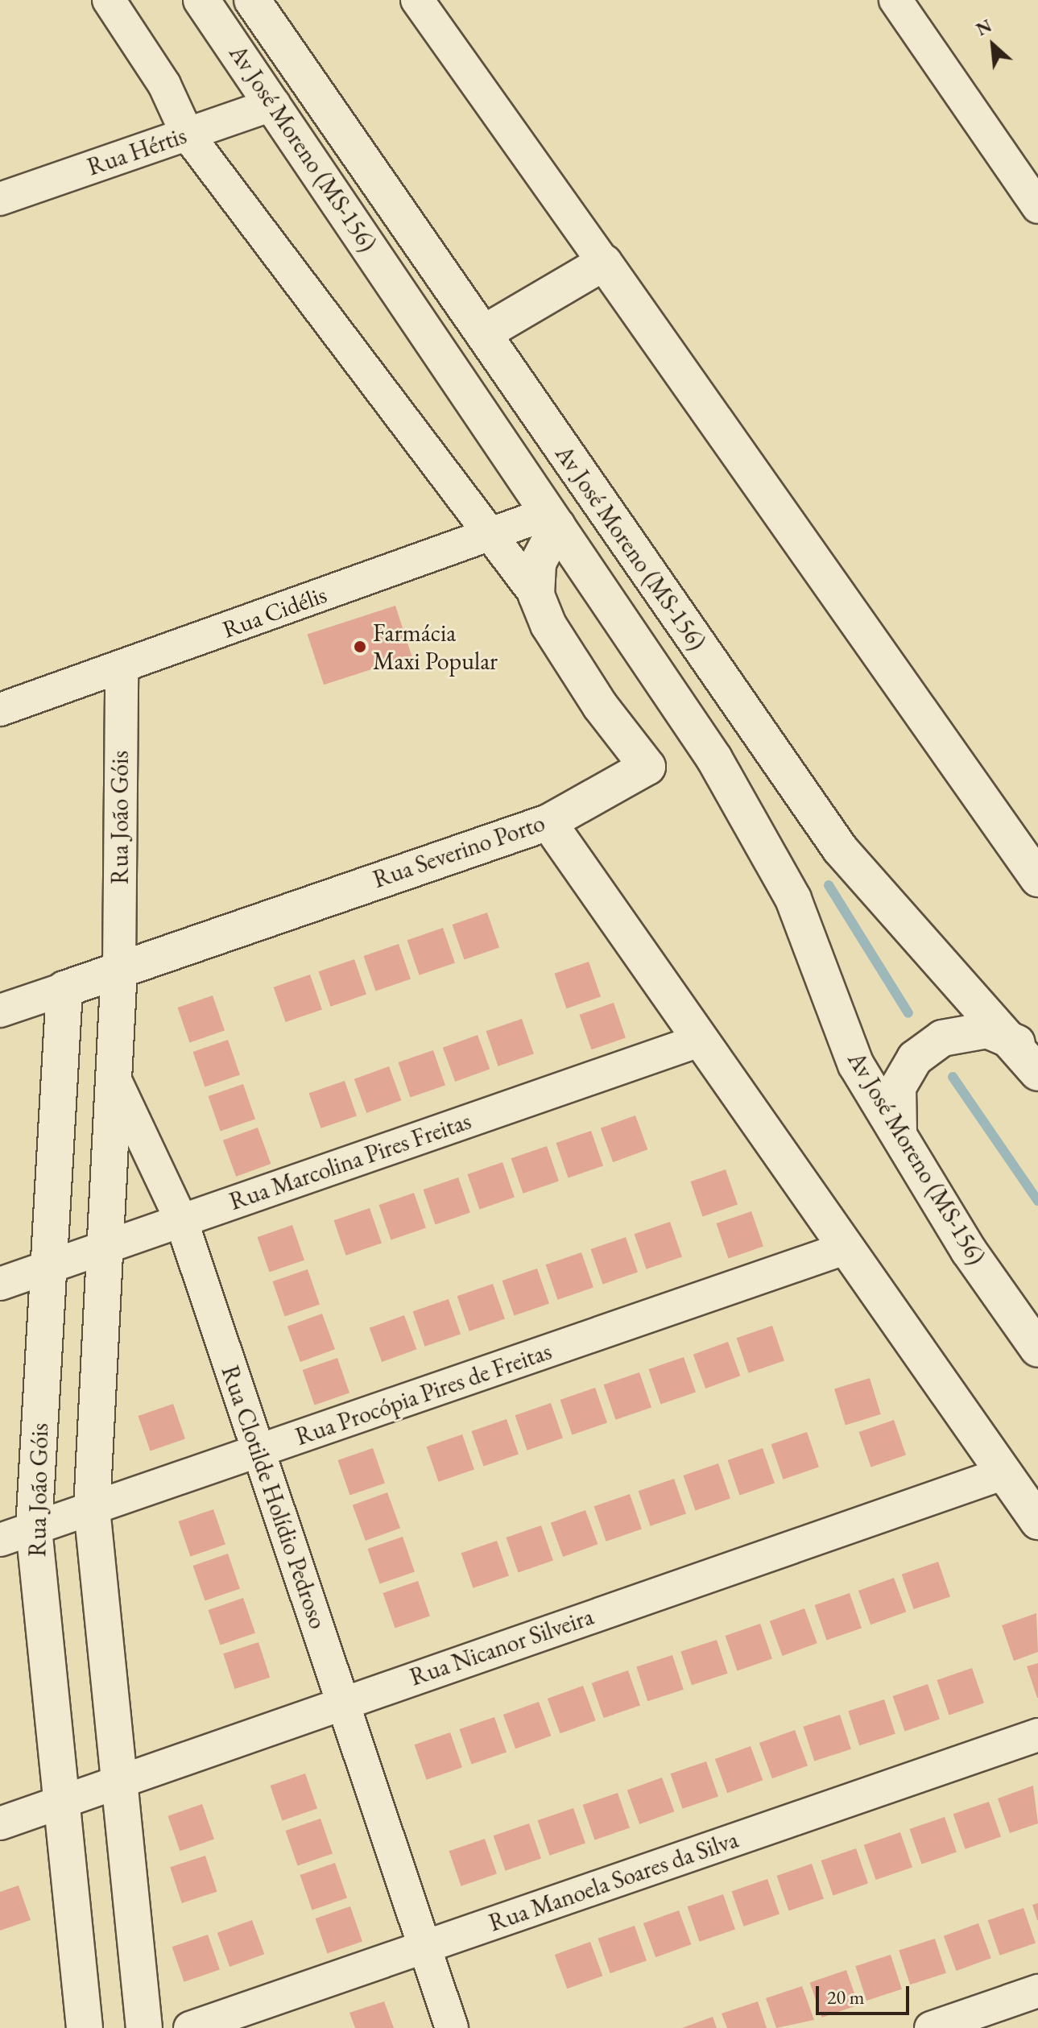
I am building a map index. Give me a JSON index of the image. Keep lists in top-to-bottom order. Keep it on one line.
{"streets":{"street":["Av José Moreno (MS-156)","Rua Hértis","Rua Cidélis","Rua João Góis","Rua Severino Porto","Rua Marcolina Pires Freitas","Rua Procópia Pires de Freitas","Rua Clotilde Holídio Pedroso","Rua Nicanor Silveira","Rua Manoela Soares da Silva"]},"crossings":[["Av José Moreno (MS-156)","Rua Hértis"],["Av José Moreno (MS-156)","Rua Cidélis"],["Av José Moreno (MS-156)","Rua Severino Porto"],["Rua Cidélis","Rua João Góis"],["Rua Cidélis","Rua Severino Porto"],["Rua João Góis","Rua Severino Porto"],["Rua João Góis","Rua Marcolina Pires Freitas"],["Rua João Góis","Rua Procópia Pires de Freitas"],["Rua João Góis","Rua Clotilde Holídio Pedroso"],["Rua João Góis","Rua Nicanor Silveira"],["Rua Severino Porto","Rua Clotilde Holídio Pedroso"],["Rua Marcolina Pires Freitas","Rua Clotilde Holídio Pedroso"],["Rua Procópia Pires de Freitas","Rua Clotilde Holídio Pedroso"],["Rua Clotilde Holídio Pedroso","Rua Nicanor Silveira"],["Rua Clotilde Holídio Pedroso","Rua Manoela Soares da Silva"]],"places":["Farmácia Maxi Popular"],"scale_bar":"20 m","north":"top left"}
